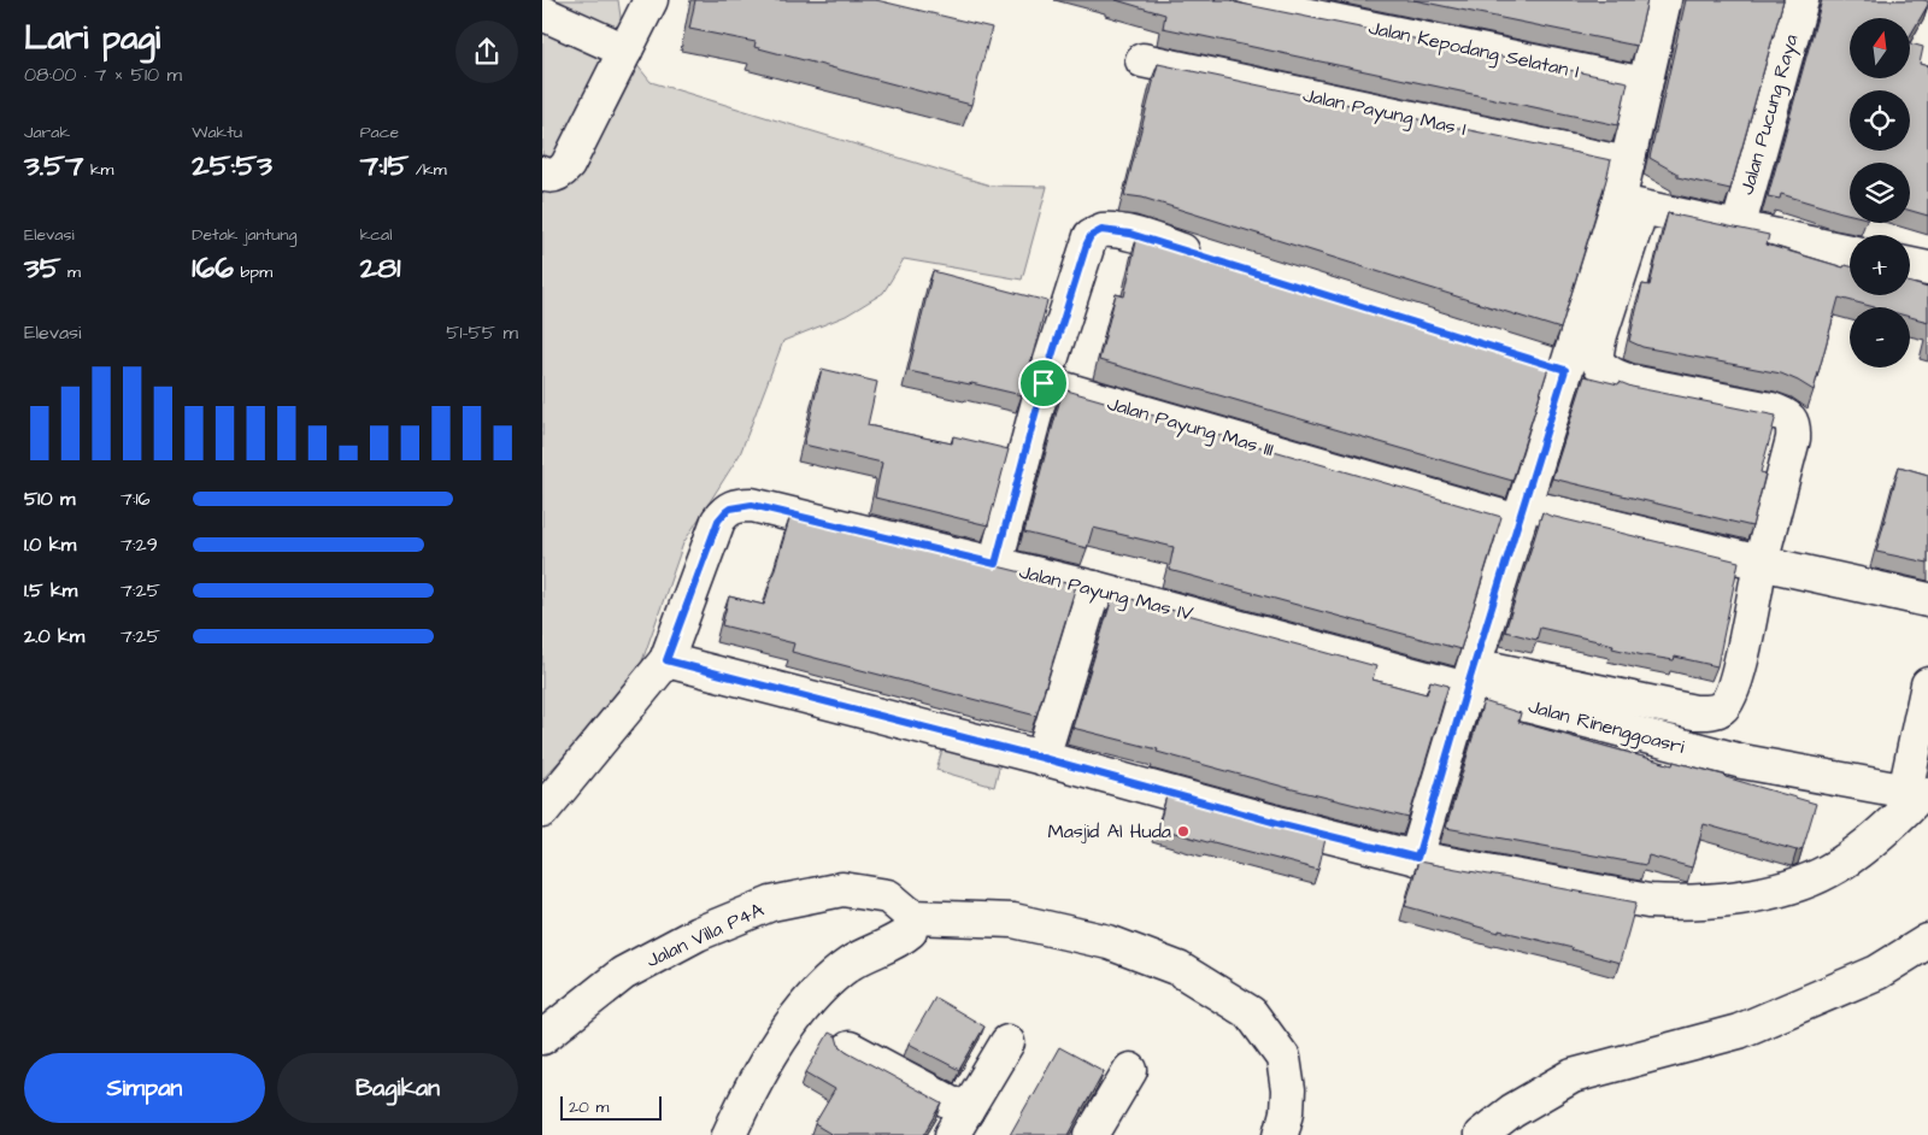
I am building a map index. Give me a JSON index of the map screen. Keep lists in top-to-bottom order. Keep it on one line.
{"streets":{"street":["Jalan Kepodang Selatan I","Jalan Payung Mas I","Jalan Pucung Raya","Jalan Payung Mas III","Jalan Payung Mas IV","Jalan Rinenggoasri","Jalan Villa P4A"]},"crossings":[["Jalan Payung Mas IV","Jalan Rinenggoasri"]],"places":["Masjid Al Huda"],"scale_bar":"20 m","north":"top","page":{"heading":["Lari pagi","08:00 · 7 × 510 m"],"map_buttons":["+","−"],"stats":[["Jarak","3.57 km"],["Waktu","25:53"],["Pace","7:15 /km"],["Elevasi","35 m"],["Detak jantung","166 bpm"],["kcal","281"]],"chart":["Elevasi","51–55 m"],"list":[{"name":"510 m","note":"7:16"},{"name":"1.0 km","note":"7:29"},{"name":"1.5 km","note":"7:25"},{"name":"2.0 km","note":"7:25"}],"buttons":["Simpan","Bagikan"],"scale":"20 m"}}
